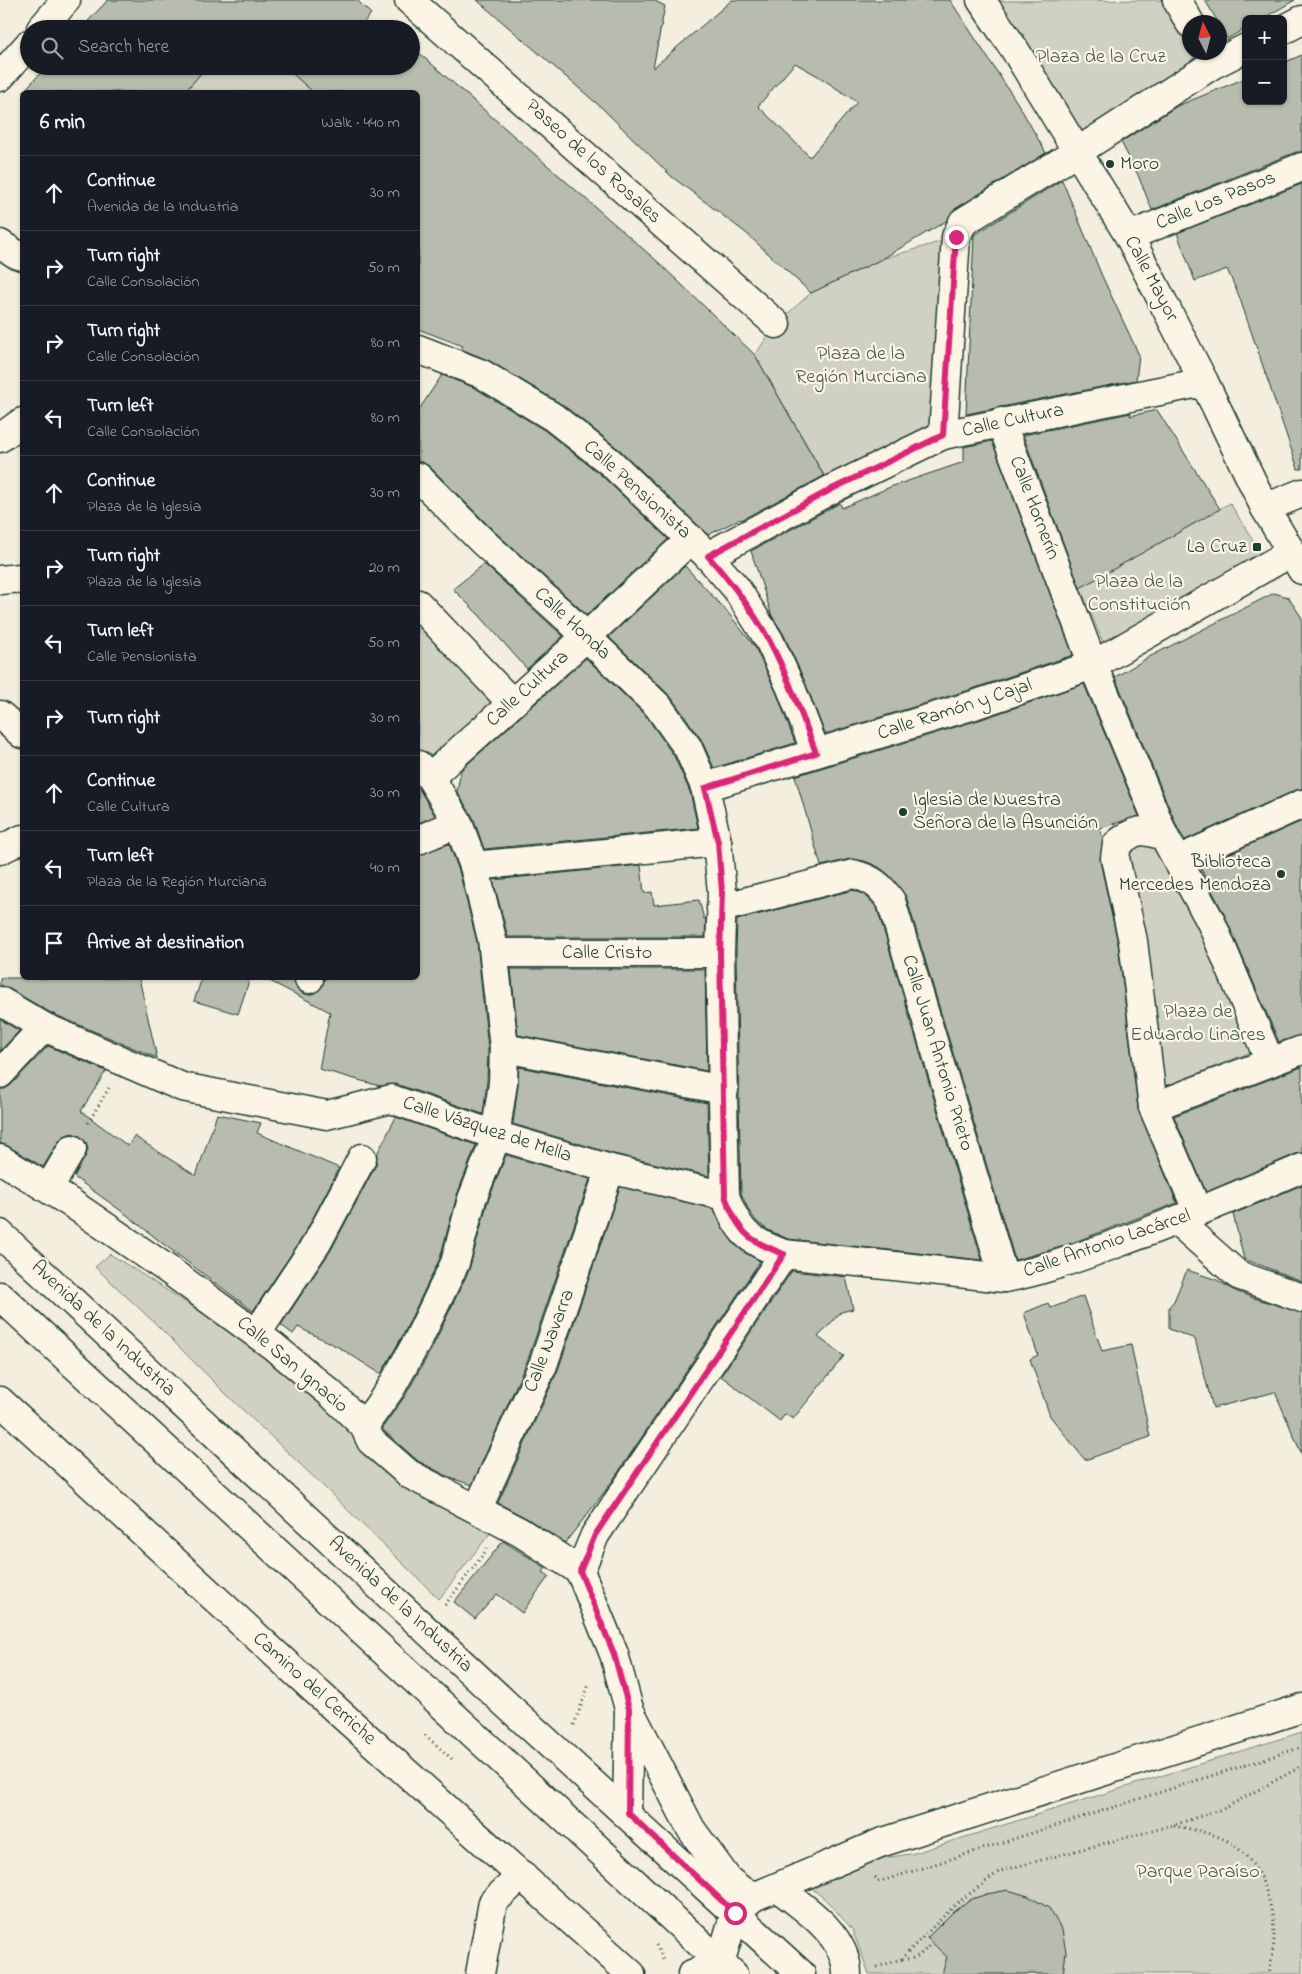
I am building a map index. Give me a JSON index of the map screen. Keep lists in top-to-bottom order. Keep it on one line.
{"streets":{"street":["Paseo de los Rosales","Calle Los Pasos","Calle Mayor","Calle Cultura","Calle Pensionista","Calle Hornerín","Calle Honda","Calle Ramón y Cajal","Calle Cristo","Calle Juan Antonio Prieto","Calle Vázquez de Mella","Calle Antonio Lacárcel","Avenida de la Industria","Calle Navarra","Calle San Ignacio","Camino del Cerriche"]},"crossings":[["Calle Los Pasos","Calle Mayor"],["Calle Mayor","Calle Cultura"],["Calle Cultura","Calle Pensionista"],["Calle Cultura","Calle Hornerín"],["Calle Cultura","Calle Honda"],["Calle Pensionista","Calle Ramón y Cajal"],["Calle Hornerín","Calle Ramón y Cajal"],["Calle Honda","Calle Ramón y Cajal"],["Calle Honda","Calle Cristo"],["Calle Honda","Calle Juan Antonio Prieto"],["Calle Honda","Calle Vázquez de Mella"],["Calle Honda","Calle Antonio Lacárcel"],["Calle Juan Antonio Prieto","Calle Antonio Lacárcel"],["Calle Vázquez de Mella","Calle Antonio Lacárcel"],["Calle Vázquez de Mella","Calle Navarra"],["Calle Navarra","Calle San Ignacio"]],"parks":["Plaza de la Cruz","Plaza de la Región Murciana","Plaza de la Constitución","Plaza de Eduardo Linares","Parque Paraíso"],"places":{"other":["Moro","Iglesia de Nuestra Señora de la Asunción","Biblioteca Mercedes Mendoza"],"transit":["La Cruz"]},"north":"top","page":{"map_buttons":["+","−"],"search":"Search here","heading":["6 min","Walk · 440 m"],"list":[["Continue","Avenida de la Industria","30 m"],["Turn right","Calle Consolación","50 m"],["Turn right","Calle Consolación","80 m"],["Turn left","Calle Consolación","80 m"],["Continue","Plaza de la Iglesia","30 m"],["Turn right","Plaza de la Iglesia","20 m"],["Turn left","Calle Pensionista","50 m"],["Turn right","30 m"],["Continue","Calle Cultura","30 m"],["Turn left","Plaza de la Región Murciana","40 m"],"Arrive at destination"]}}
